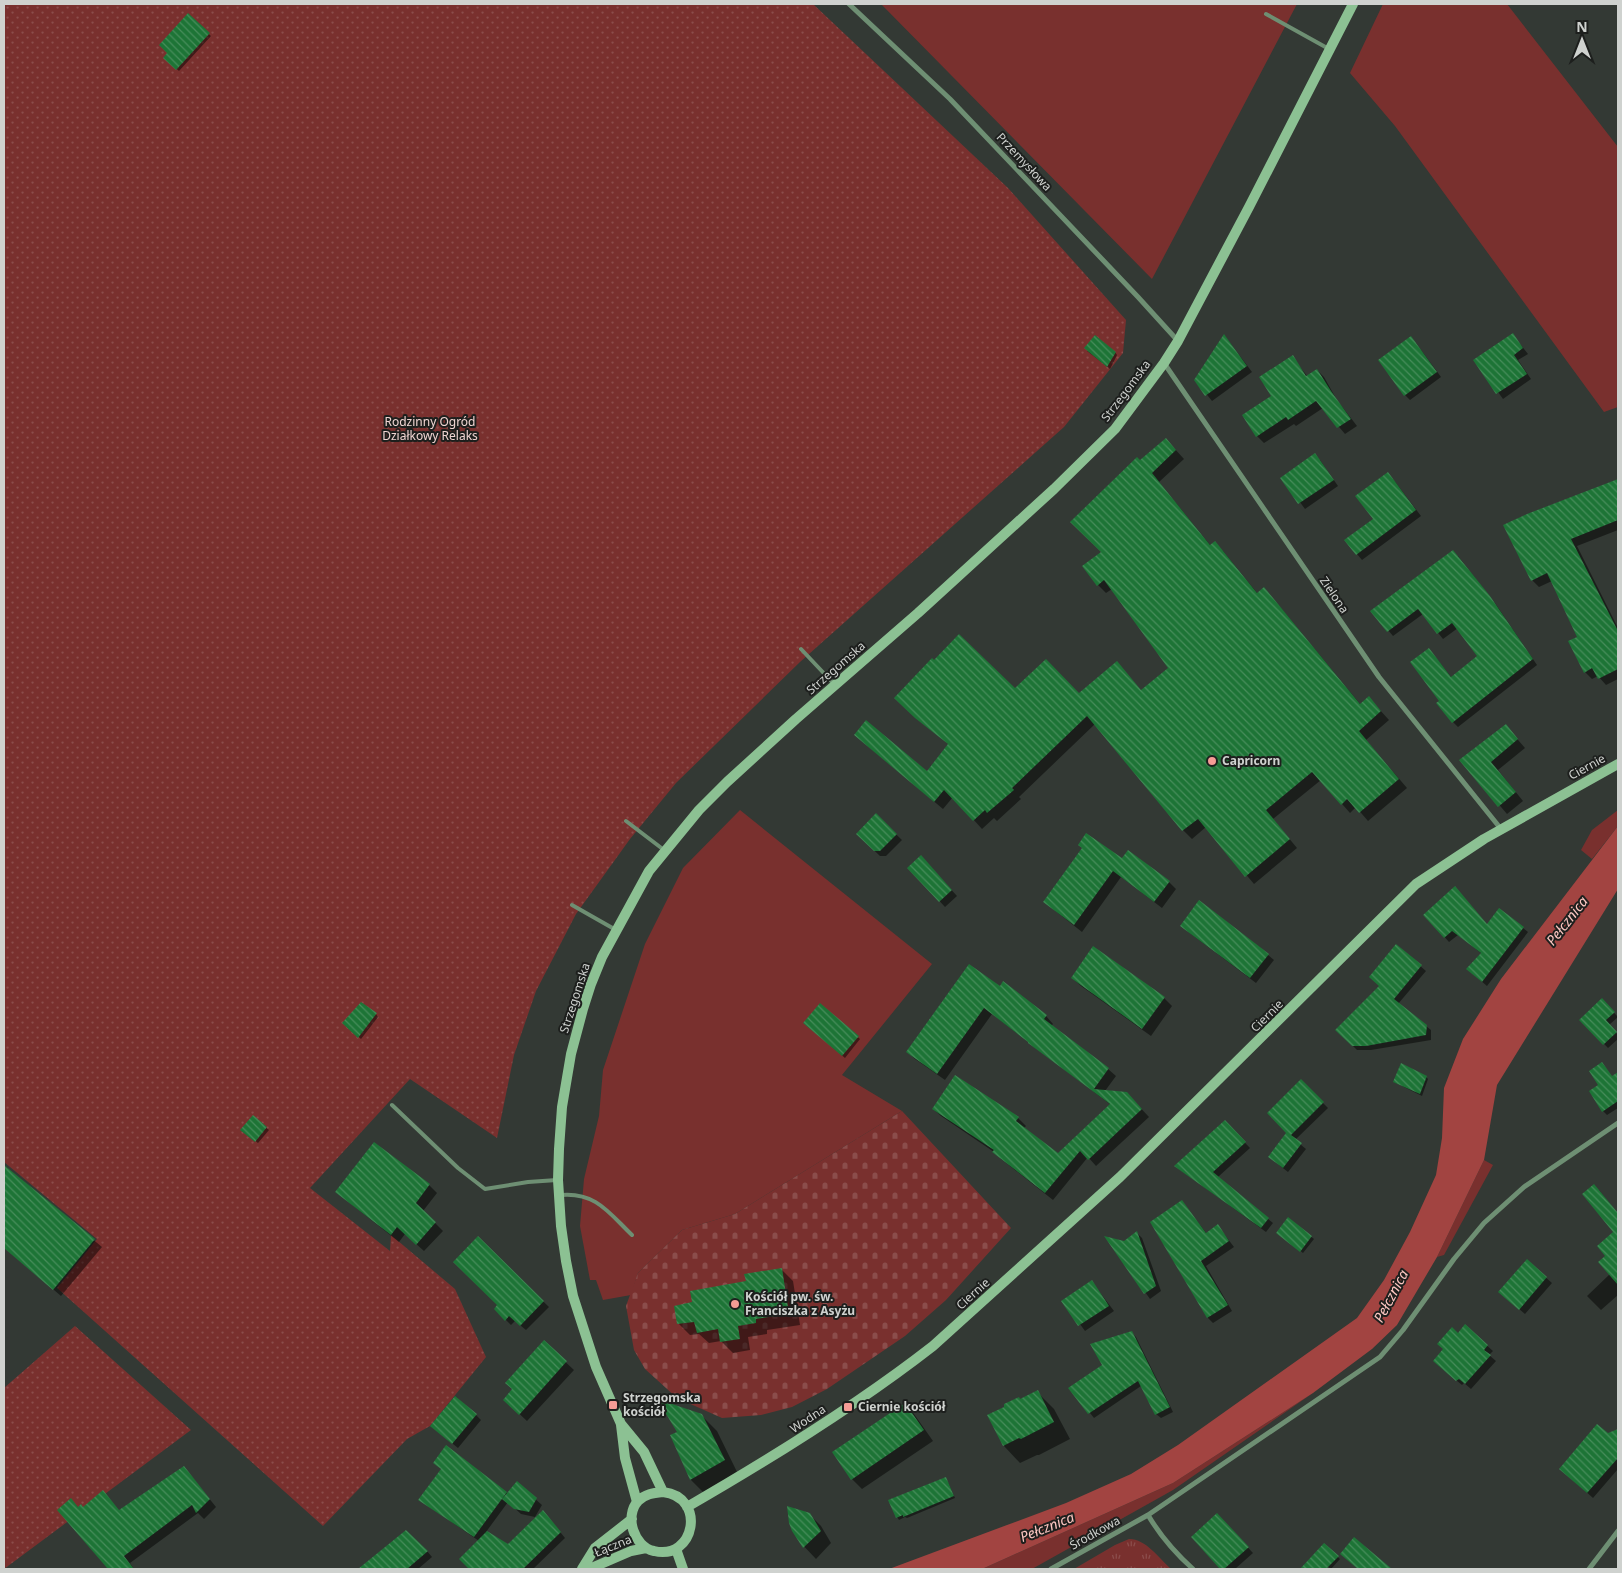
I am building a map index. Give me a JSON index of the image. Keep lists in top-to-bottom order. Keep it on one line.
{"streets":{"main road":["Strzegomska","Ciernie","Wodna","Łączna"],"street":["Przemysłowa","Zielona","Środkowa"]},"crossings":[["Przemysłowa","Strzegomska"],["Strzegomska","Zielona"],["Strzegomska","Wodna"],["Strzegomska","Łączna"],["Zielona","Ciernie"],["Ciernie","Wodna"],["Wodna","Łączna"]],"water":["Pełcznica"],"parks":["Rodzinny Ogród Działkowy Relaks"],"places":{"other":["Capricorn","Kościół pw. św. Franciszka z Asyżu"],"transit":["Strzegomska kościół","Ciernie kościół"]},"north":"top"}
